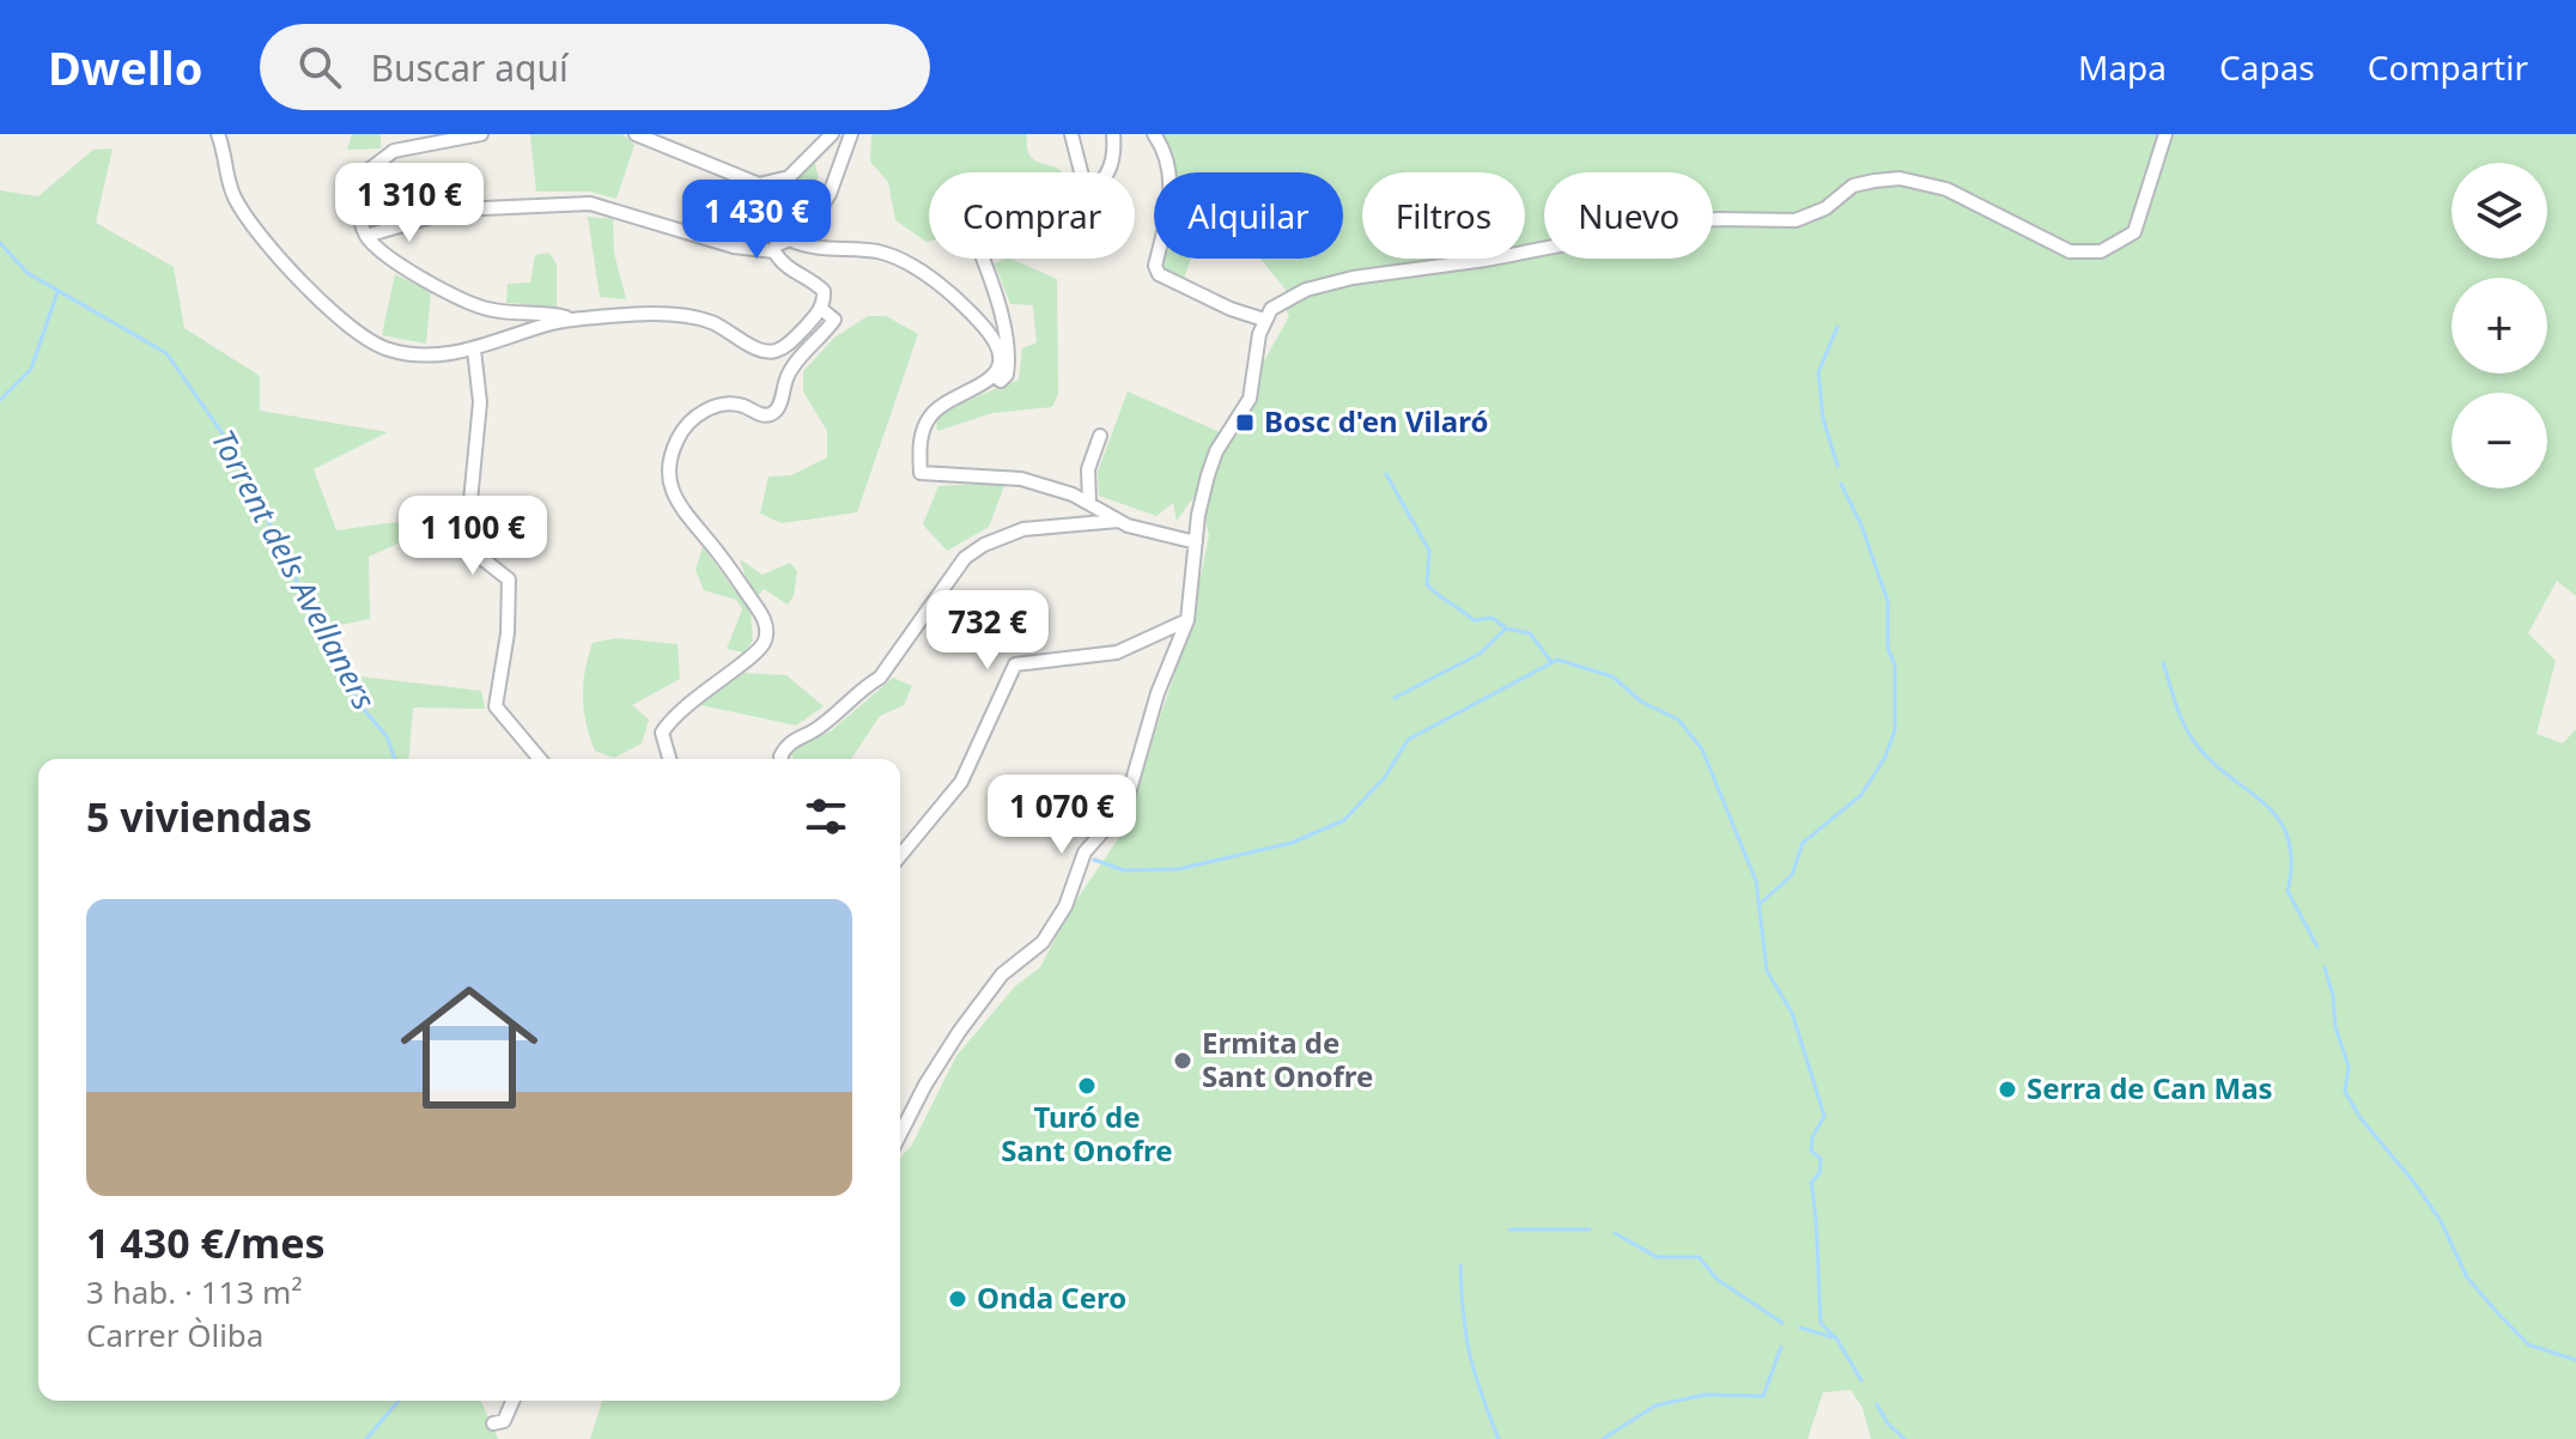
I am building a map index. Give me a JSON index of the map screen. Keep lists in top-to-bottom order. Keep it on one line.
{"water":["Torrent dels Avellaners"],"places":{"transit":["Bosc d'en Vilaró"],"other":["Ermita de Sant Onofre","Turó de Sant Onofre","Serra de Can Mas","Onda Cero"]},"page":{"header":"Dwello","search":"Buscar aquí","nav":["Mapa","Capas","Compartir"],"map_buttons":["+","−"],"price":["1 310 €","1 430 €","1 100 €","732 €","1 070 €"],"chip":["Comprar","Alquilar","Filtros","Nuevo"],"heading":"5 viviendas","list":[{"name":"1 430 €/mes","note":"3 hab. · 113 m² · Carrer Òliba"}]}}
